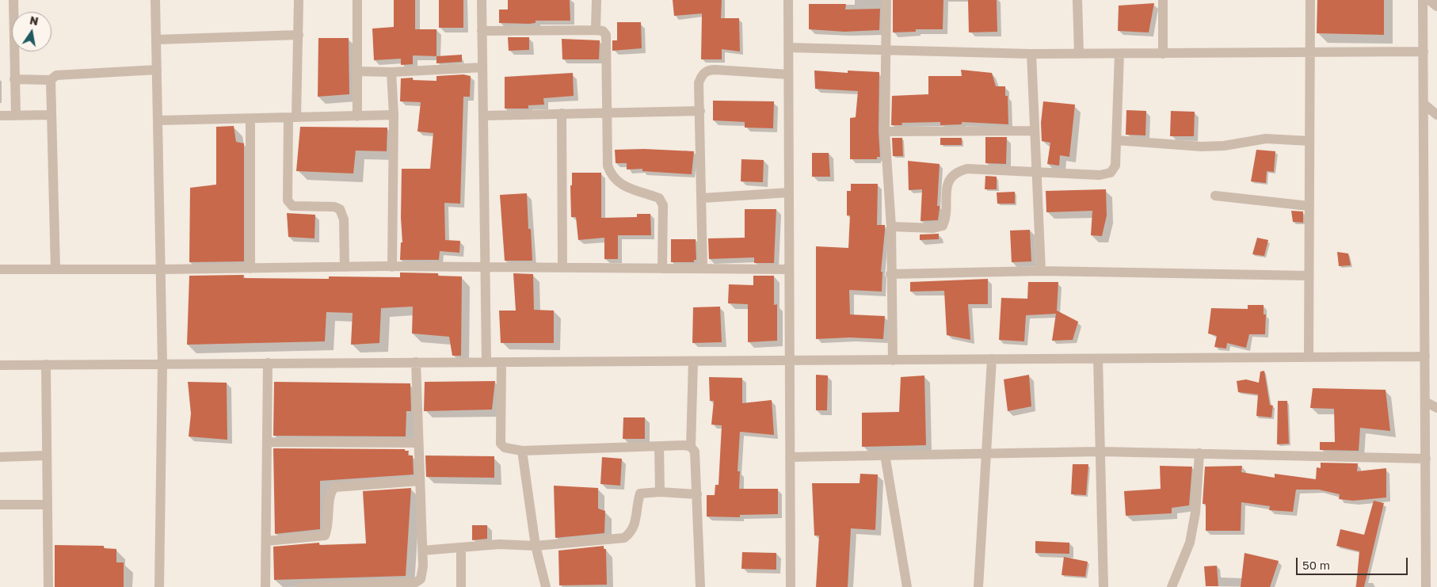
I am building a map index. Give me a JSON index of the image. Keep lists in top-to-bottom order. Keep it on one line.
{"scale_bar":"50 m","north":"top"}
